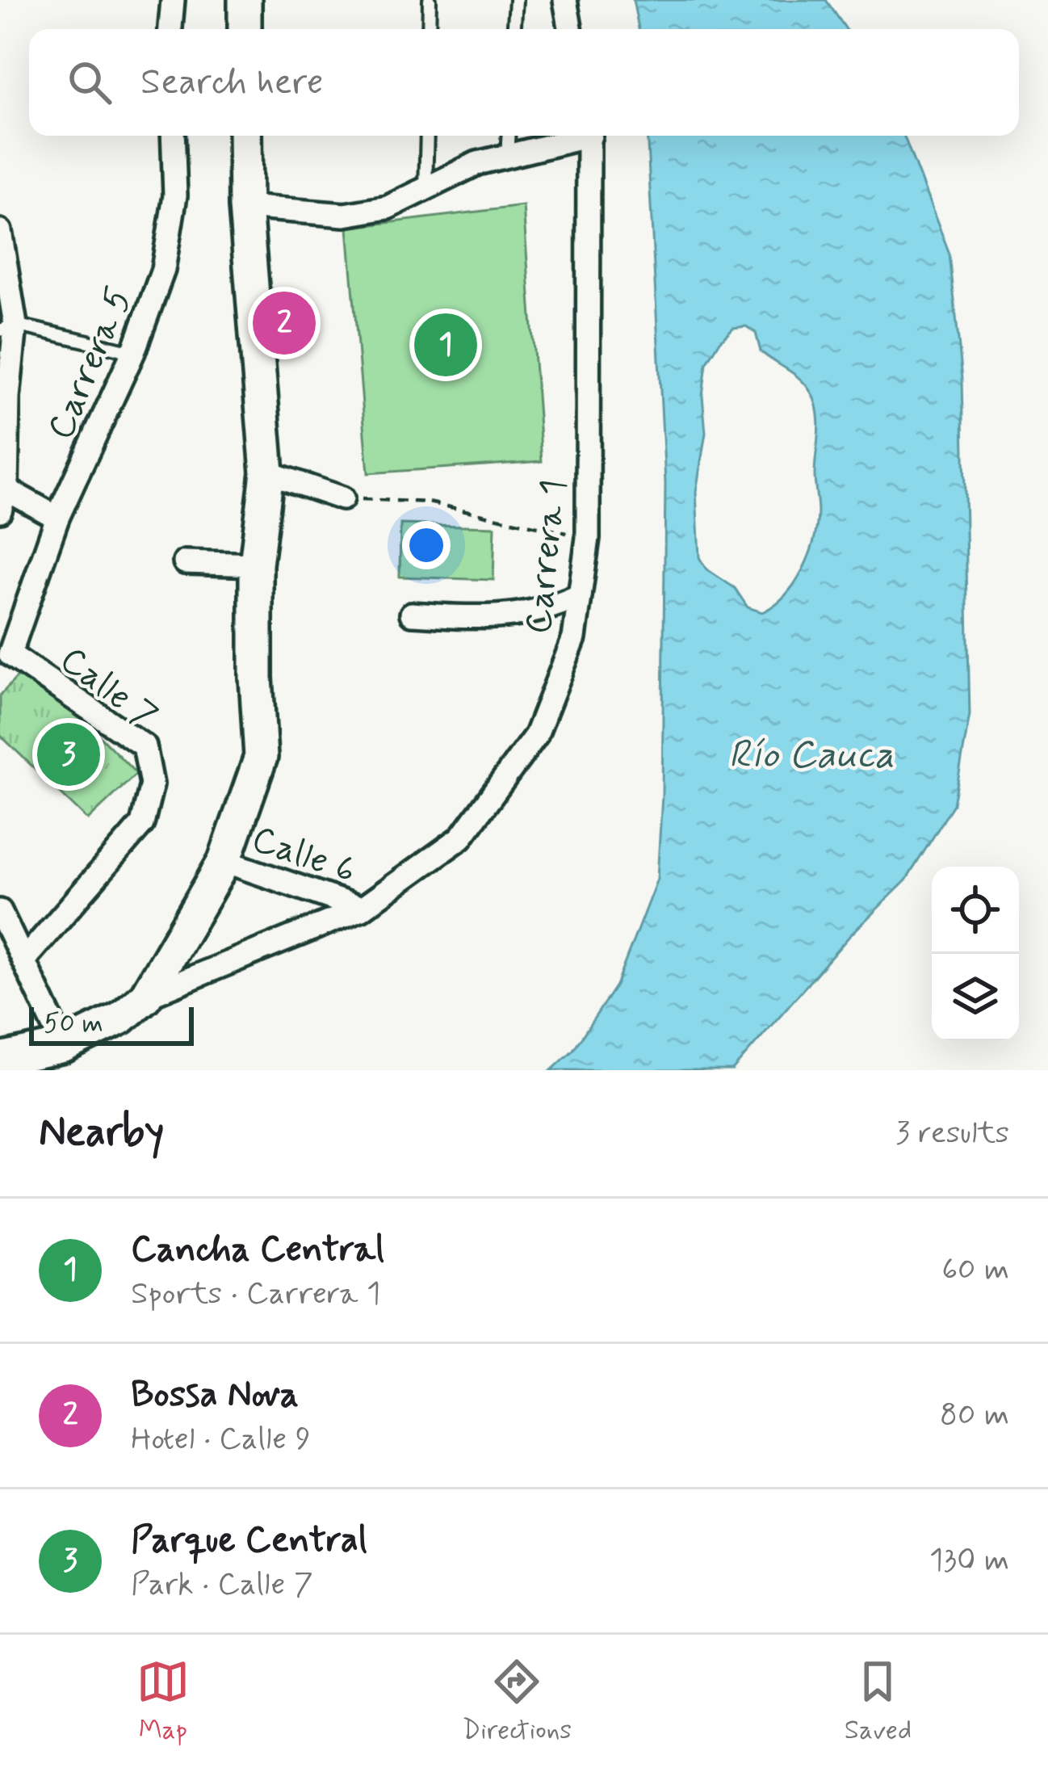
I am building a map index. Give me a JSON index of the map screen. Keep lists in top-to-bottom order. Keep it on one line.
{"streets":{"street":["Carrera 5","Carrera 1","Calle 7","Calle 6"]},"crossings":[["Carrera 5","Calle 7"],["Carrera 1","Calle 6"]],"water":["Río Cauca"],"scale_bar":"50 m","page":{"search":"Search here","pins":["2","1","3"],"scale":"50 m","heading":["Nearby","3 results"],"list":[{"mark":"1","name":"Cancha Central","note":"Sports · Carrera 1","value":"60 m"},{"mark":"2","name":"Bossa Nova","note":"Hotel · Calle 9","value":"80 m"},{"mark":"3","name":"Parque Central","note":"Park · Calle 7","value":"130 m"}],"nav":["Map","Directions","Saved"]}}
